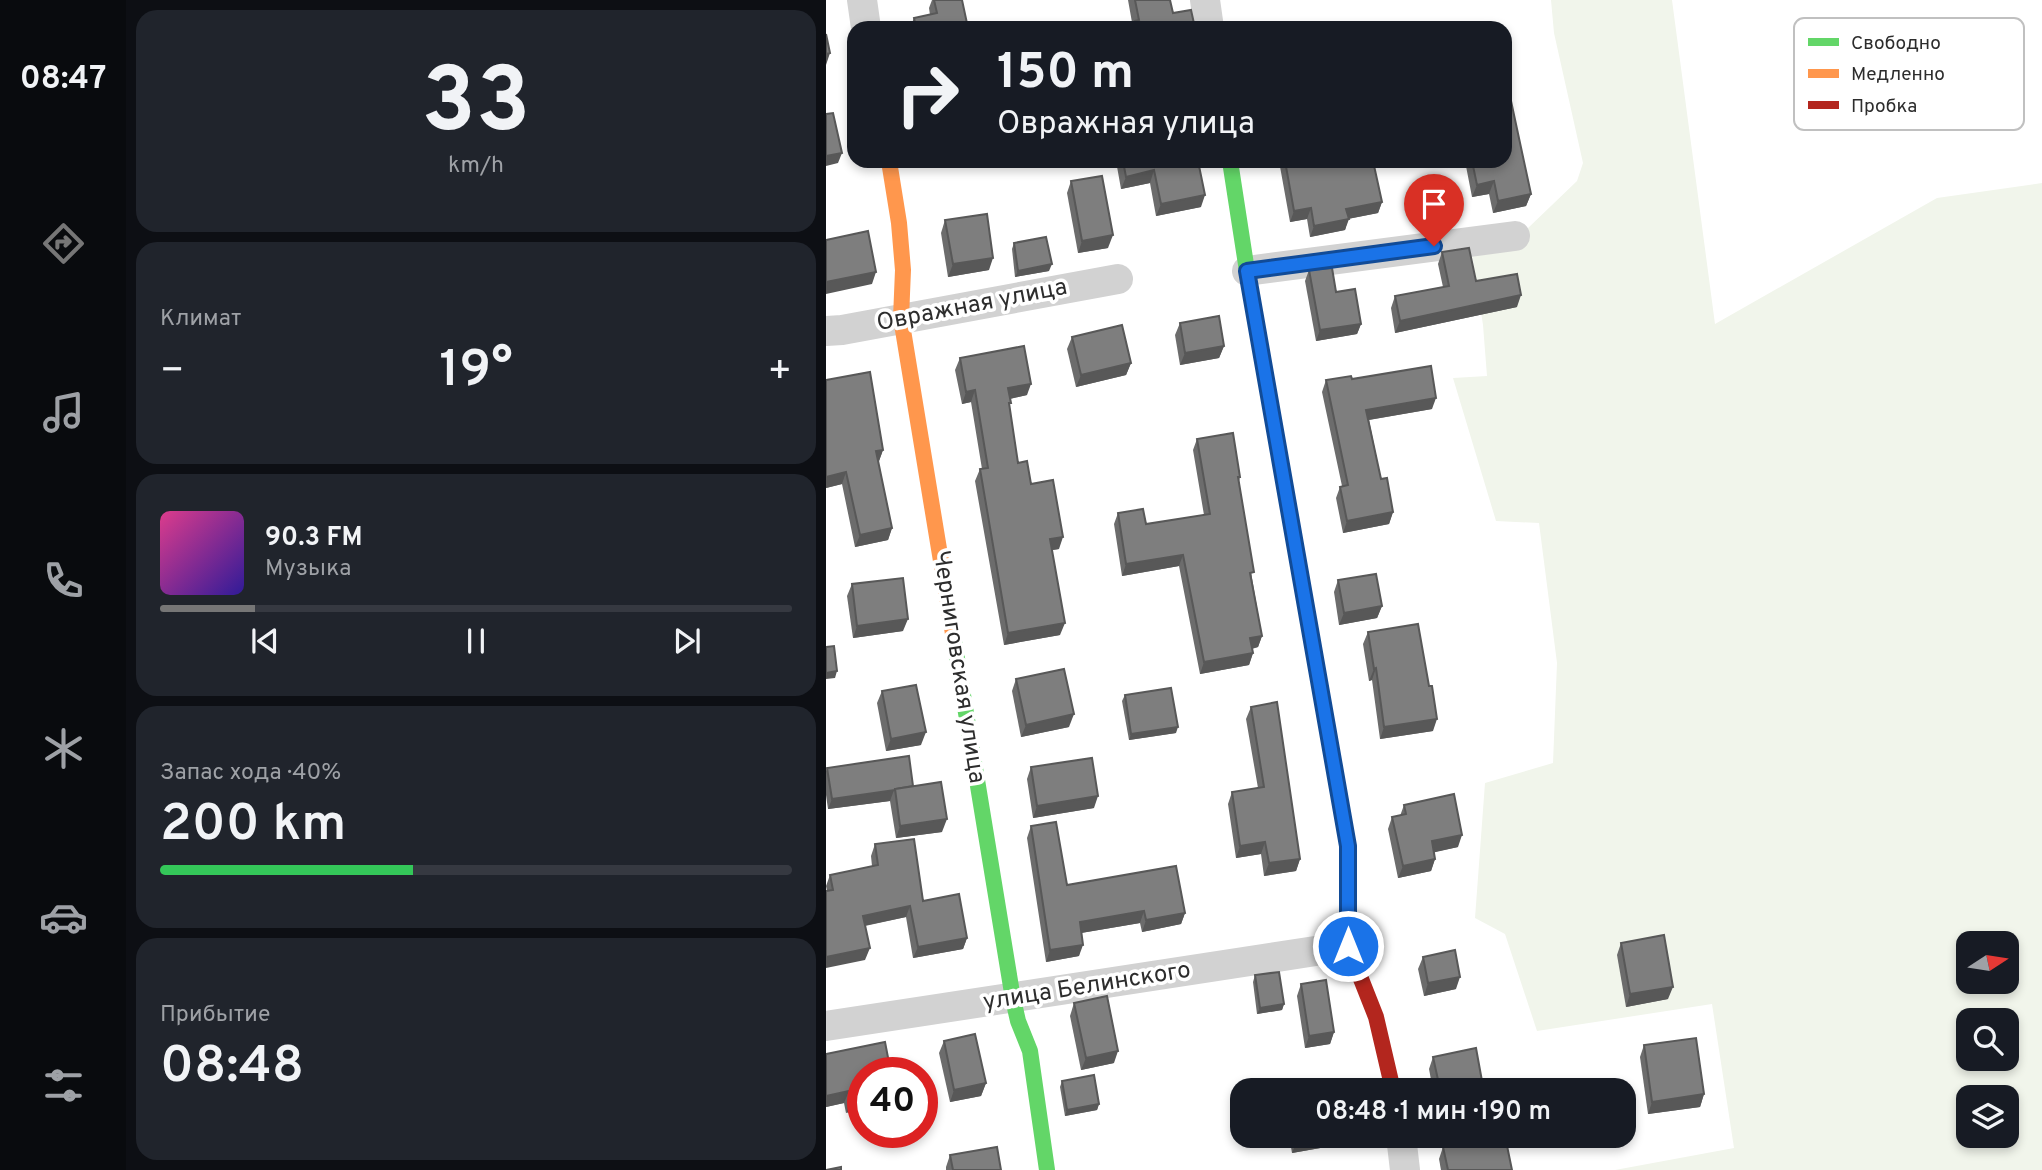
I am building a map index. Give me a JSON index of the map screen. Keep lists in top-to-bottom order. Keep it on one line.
{"streets":{"street":["Овражная улица","Черниговская улица","улица Белинского"]},"crossings":[["Овражная улица","Черниговская улица"],["Черниговская улица","улица Белинского"]],"legend":["Свободно","Медленно","Пробка"],"north":"right","page":{"tabs":"08:47","tile":[["33","km/h"],"Климат",["Запас хода · 40%","200 km"],["Прибытие","08:48"]],"turn":["150 m","Овражная улица"],"heat":["−","19°","+"],"song":["90.3 FM","Музыка"],"limit":"40","trip":"08:48 · 1 мин · 190 m"}}
